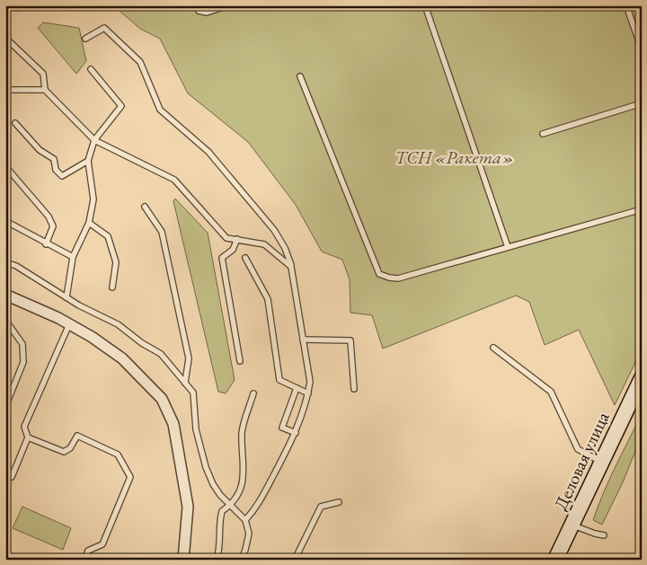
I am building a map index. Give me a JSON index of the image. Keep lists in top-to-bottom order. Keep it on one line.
{"streets":{"street":["Деловая улица"]},"parks":["ТСН «Ракета»"]}
